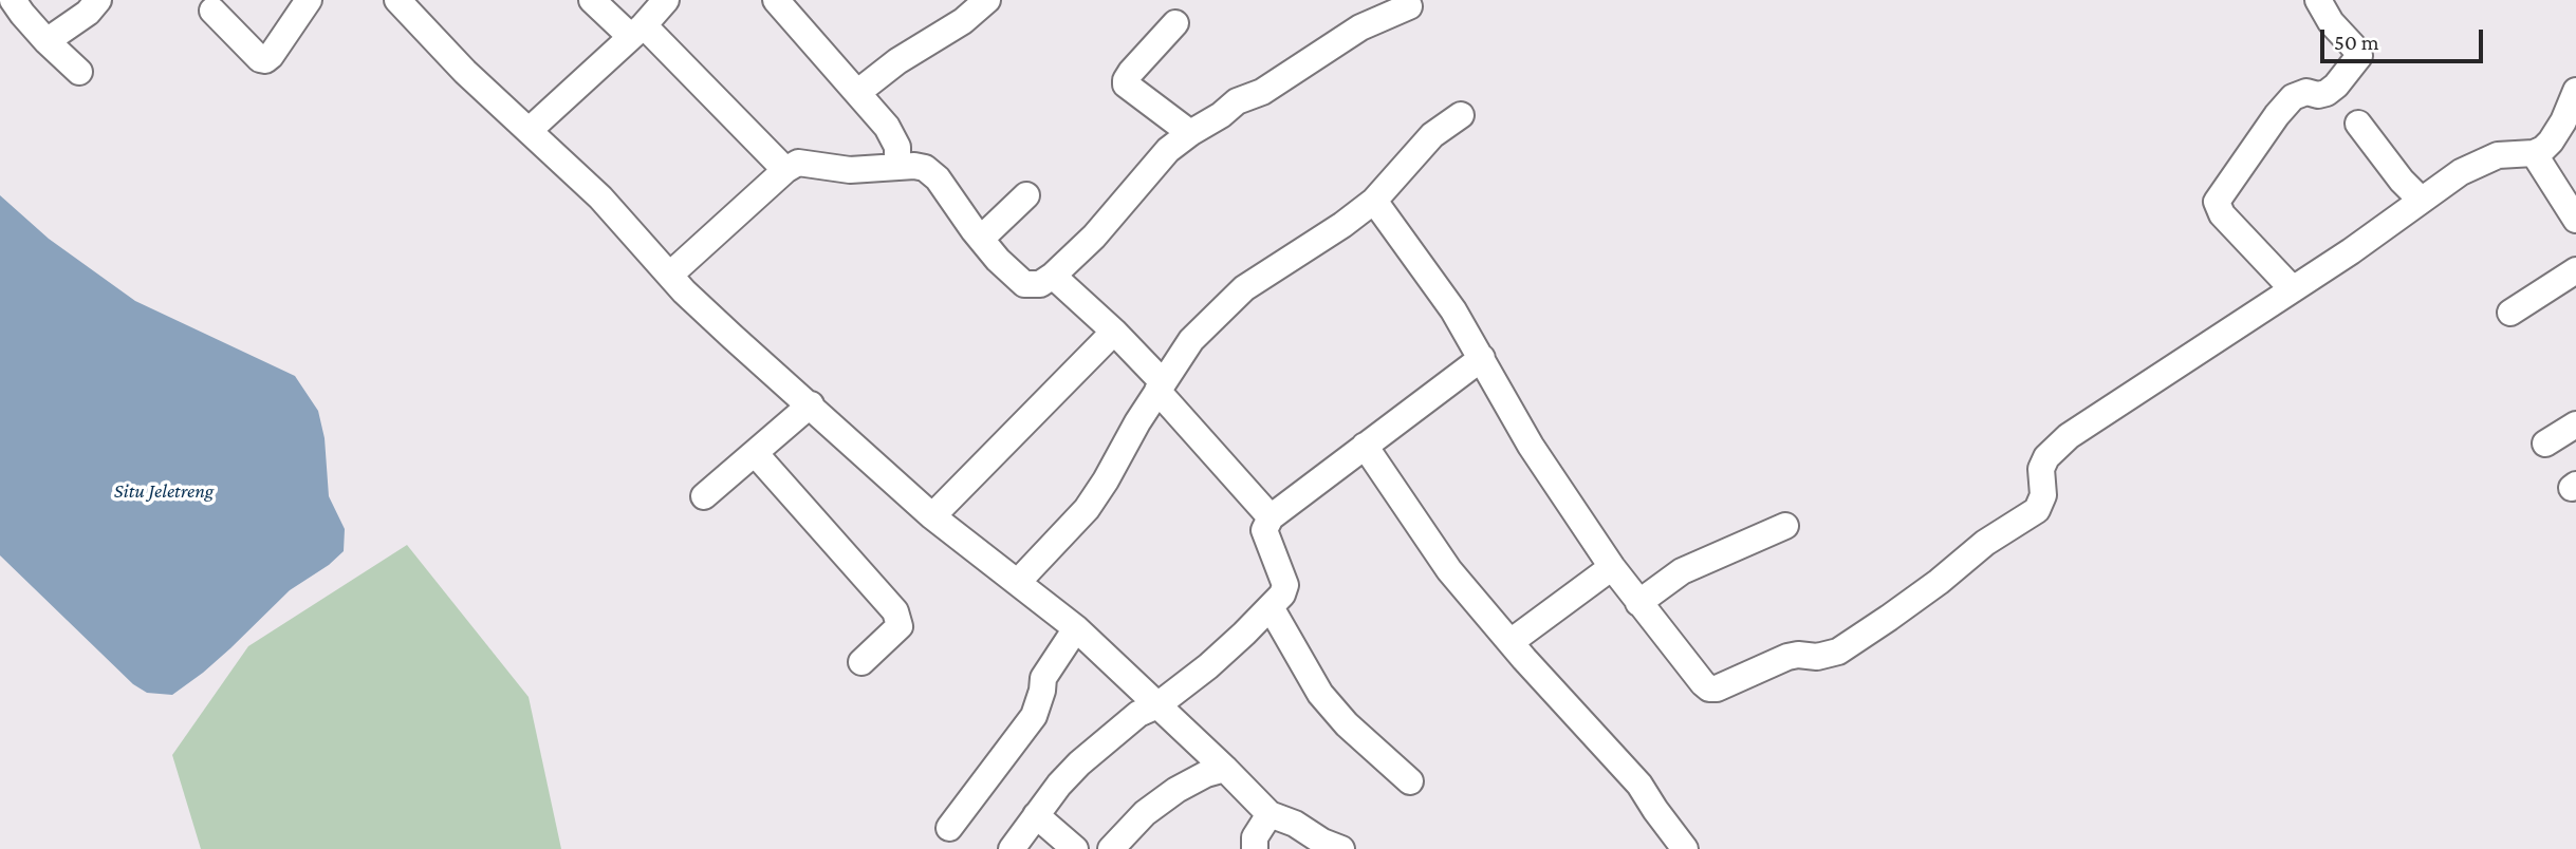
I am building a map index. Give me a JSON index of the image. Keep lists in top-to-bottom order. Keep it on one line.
{"water":["Situ Jeletreng"],"scale_bar":"50 m"}
